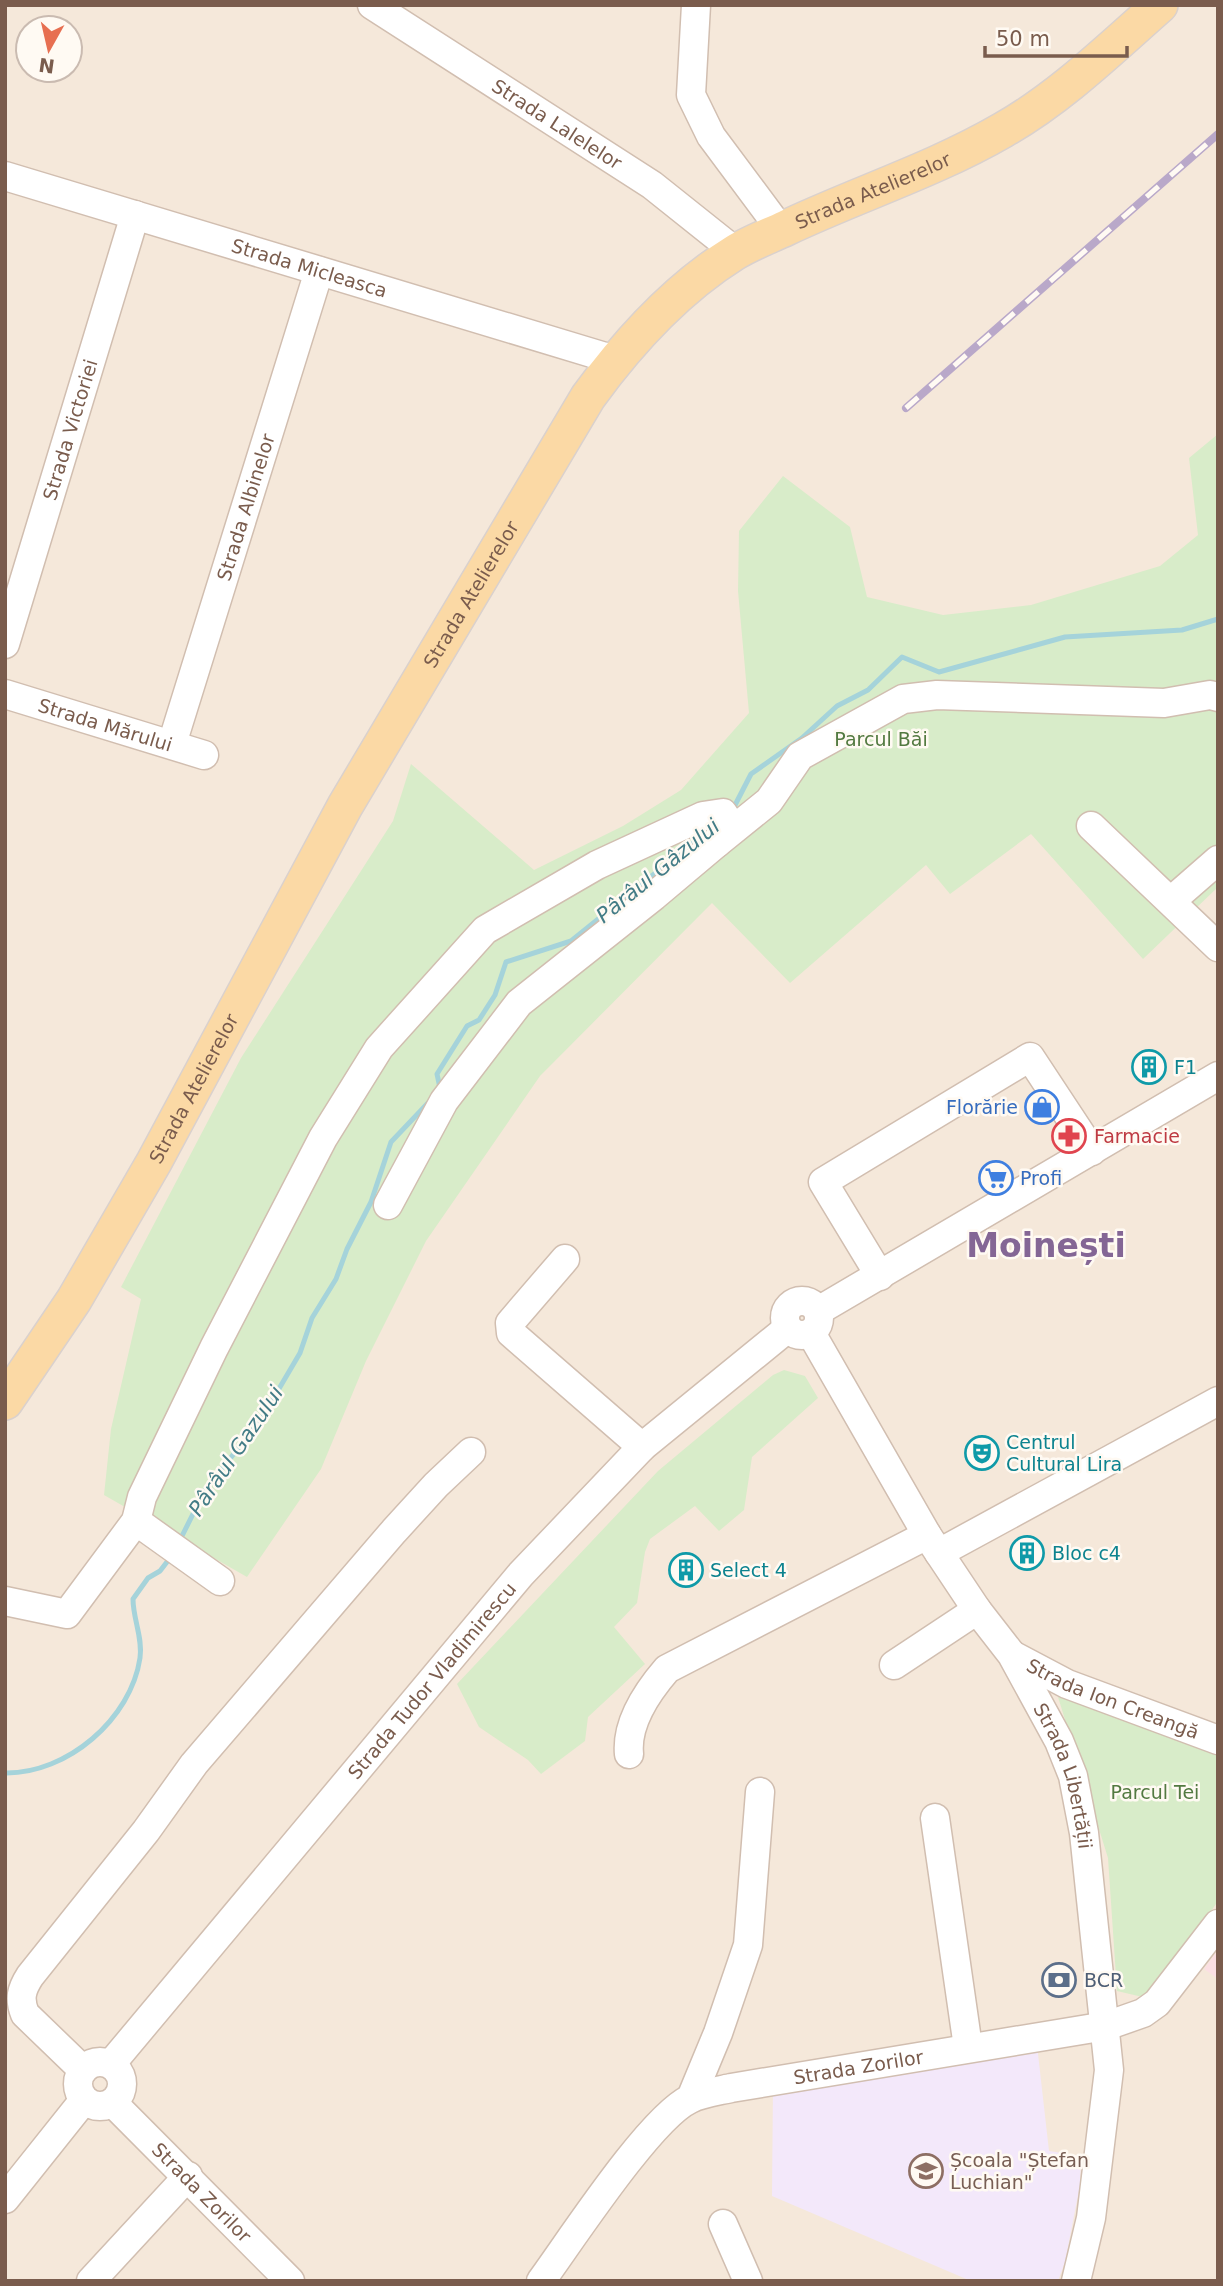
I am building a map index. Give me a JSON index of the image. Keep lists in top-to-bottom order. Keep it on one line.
{"streets":{"main road":["Strada Atelierelor"],"street":["Strada Lalelelor","Strada Micleasca","Strada Victoriei","Strada Albinelor","Strada Mărului","Strada Tudor Vladimirescu","Strada Ion Creangă","Strada Libertății","Strada Zorilor"]},"crossings":[["Strada Lalelelor","Strada Atelierelor"],["Strada Atelierelor","Strada Micleasca"],["Strada Micleasca","Strada Victoriei"],["Strada Micleasca","Strada Albinelor"],["Strada Albinelor","Strada Mărului"],["Strada Tudor Vladimirescu","Strada Libertății"],["Strada Tudor Vladimirescu","Strada Zorilor"],["Strada Ion Creangă","Strada Libertății"],["Strada Libertății","Strada Zorilor"]],"districts":["Moinești"],"water":["Pârâul Gâzului","Pârâul Gazului"],"parks":["Parcul Băi","Parcul Tei"],"places":{"building":["F1","Bloc c4","Select 4"],"shop":["Florărie"],"pharmacy":["Farmacie"],"supermarket":["Profi"],"theatre":["Centrul Cultural Lira"],"bank":["BCR"],"school or university":["Școala \"Ștefan Luchian\""]},"scale_bar":"50 m","north":"bottom"}
